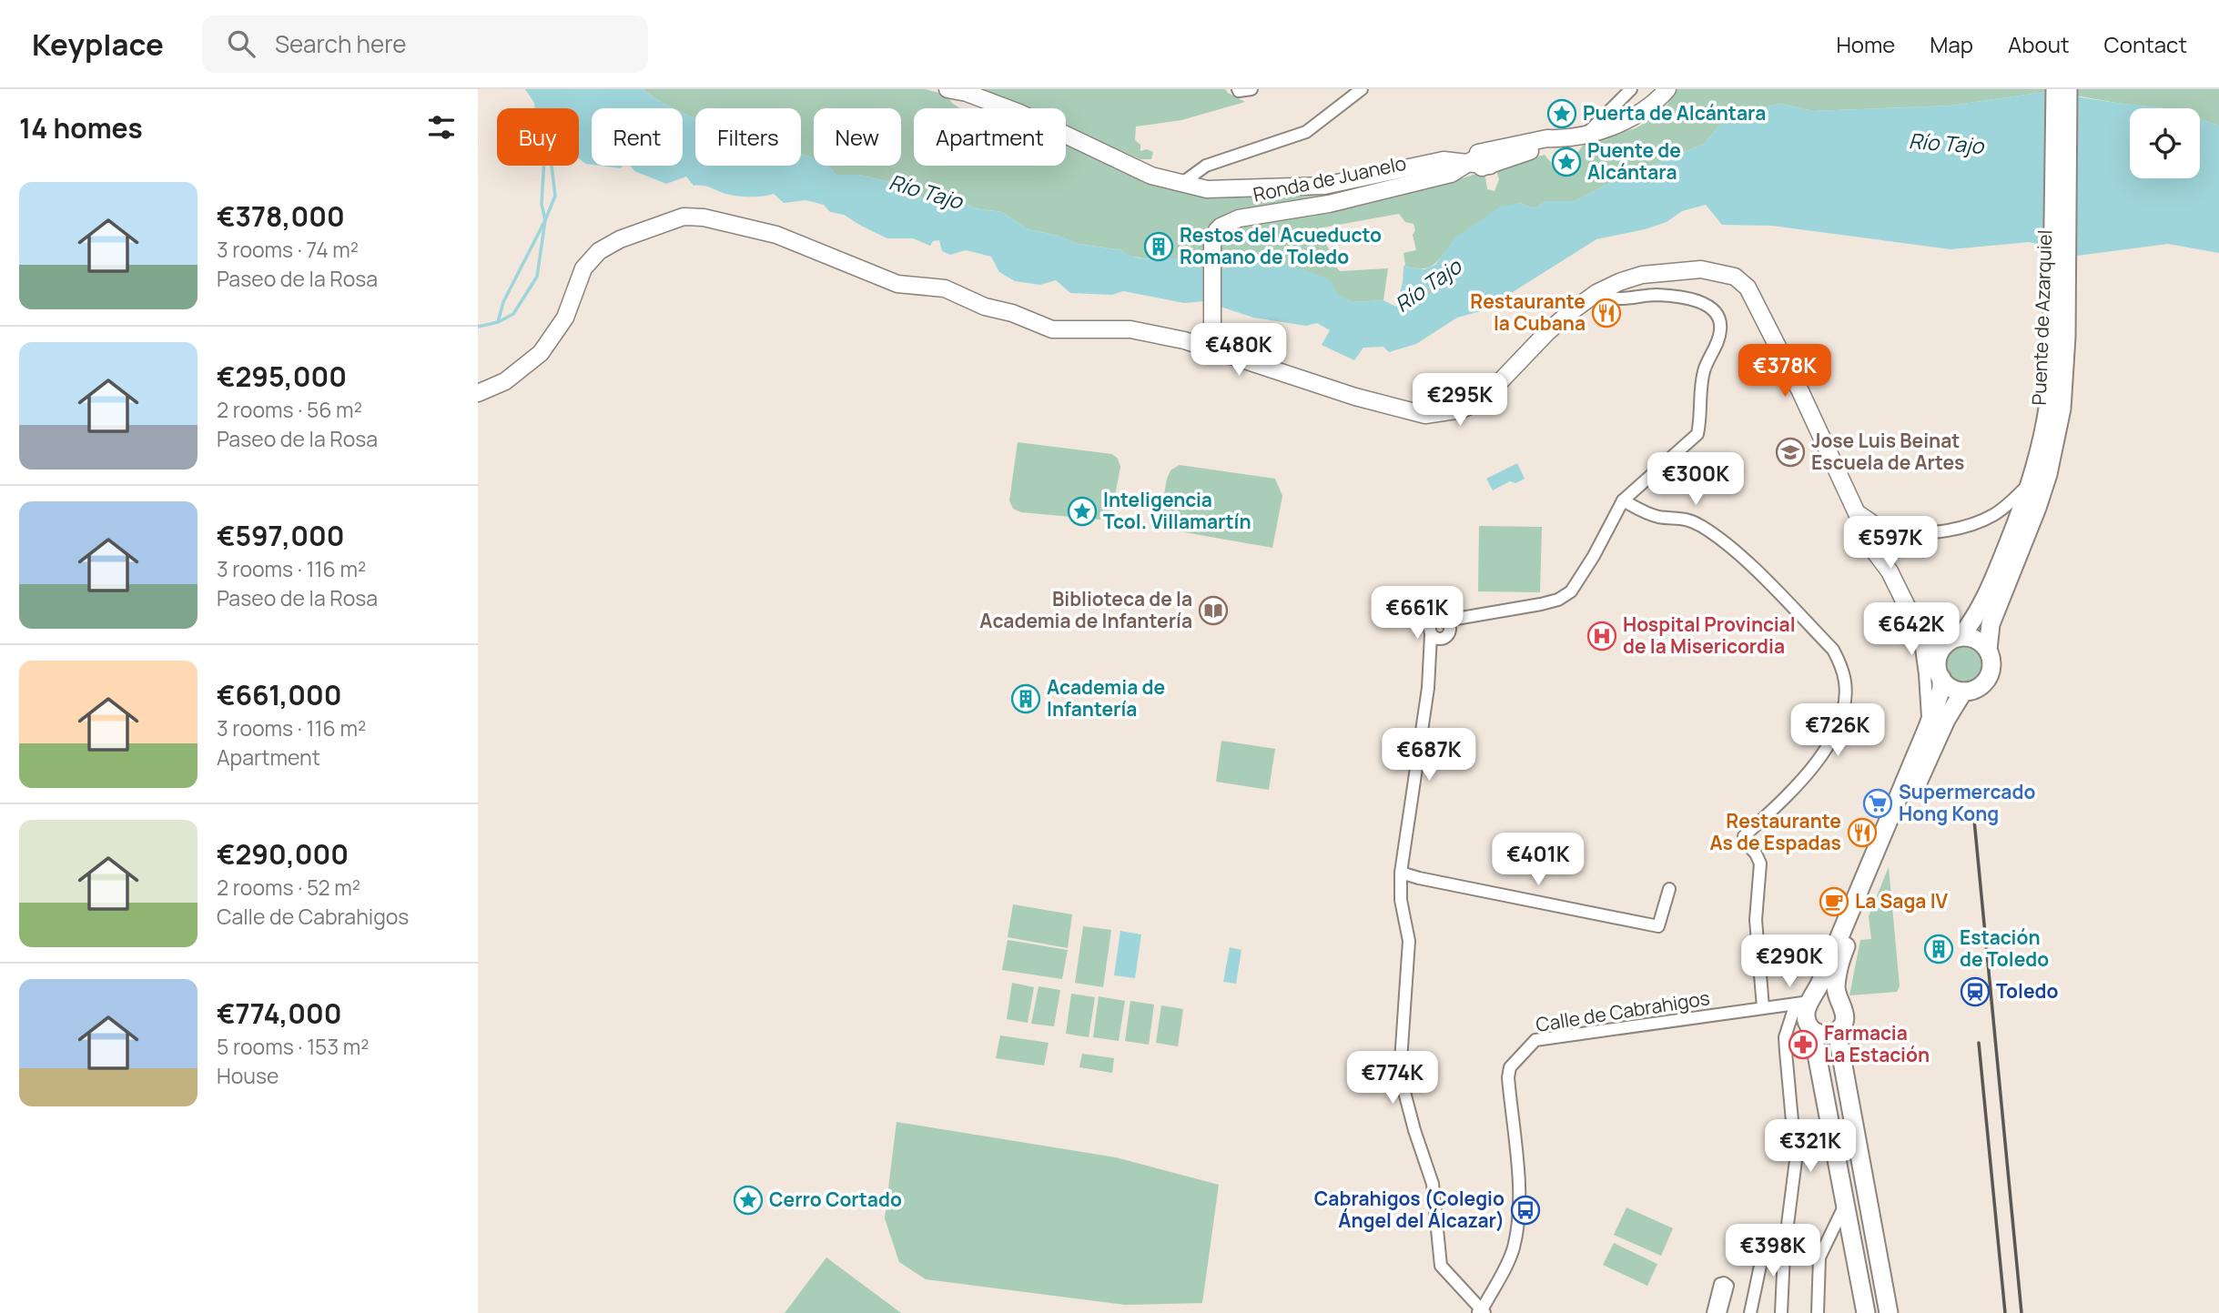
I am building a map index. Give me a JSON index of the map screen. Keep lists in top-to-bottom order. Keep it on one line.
{"streets":{"main road":["Ronda de Juanelo","Puente de Azarquiel"],"street":["Calle de Cabrahigos"]},"water":["Río Tajo"],"places":{"place":["Puerta de Alcántara","Puente de Alcántara","Inteligencia Tcol. Villamartín","Cerro Cortado"],"building":["Restos del Acueducto Romano de Toledo","Academia de Infantería","Estación de Toledo"],"restaurant":["Restaurante la Cubana","Restaurante As de Espadas"],"school or university":["Jose Luis Beinat Escuela de Artes"],"library":["Biblioteca de la Academia de Infantería"],"hospital":["Hospital Provincial de la Misericordia"],"supermarket":["Supermercado Hong Kong"],"cafe":["La Saga IV"],"station":["Toledo"],"pharmacy":["Farmacia La Estación"],"bus stop":["Cabrahigos (Colegio Ángel del Álcazar)"]},"page":{"header":"Keyplace","search":"Search here","nav":["Home","Map","About","Contact"],"heading":"14 homes","chip":["Buy","Rent","Filters","New","Apartment"],"list":[{"name":"€378,000","note":"3 rooms · 74 m² · Paseo de la Rosa"},{"name":"€295,000","note":"2 rooms · 56 m² · Paseo de la Rosa"},{"name":"€597,000","note":"3 rooms · 116 m² · Paseo de la Rosa"},{"name":"€661,000","note":"3 rooms · 116 m² · Apartment"},{"name":"€290,000","note":"2 rooms · 52 m² · Calle de Cabrahigos"},{"name":"€774,000","note":"5 rooms · 153 m² · House"}],"price":["€480K","€378K","€295K","€300K","€597K","€661K","€642K","€726K","€687K","€401K","€290K","€774K","€321K","€398K"]}}
